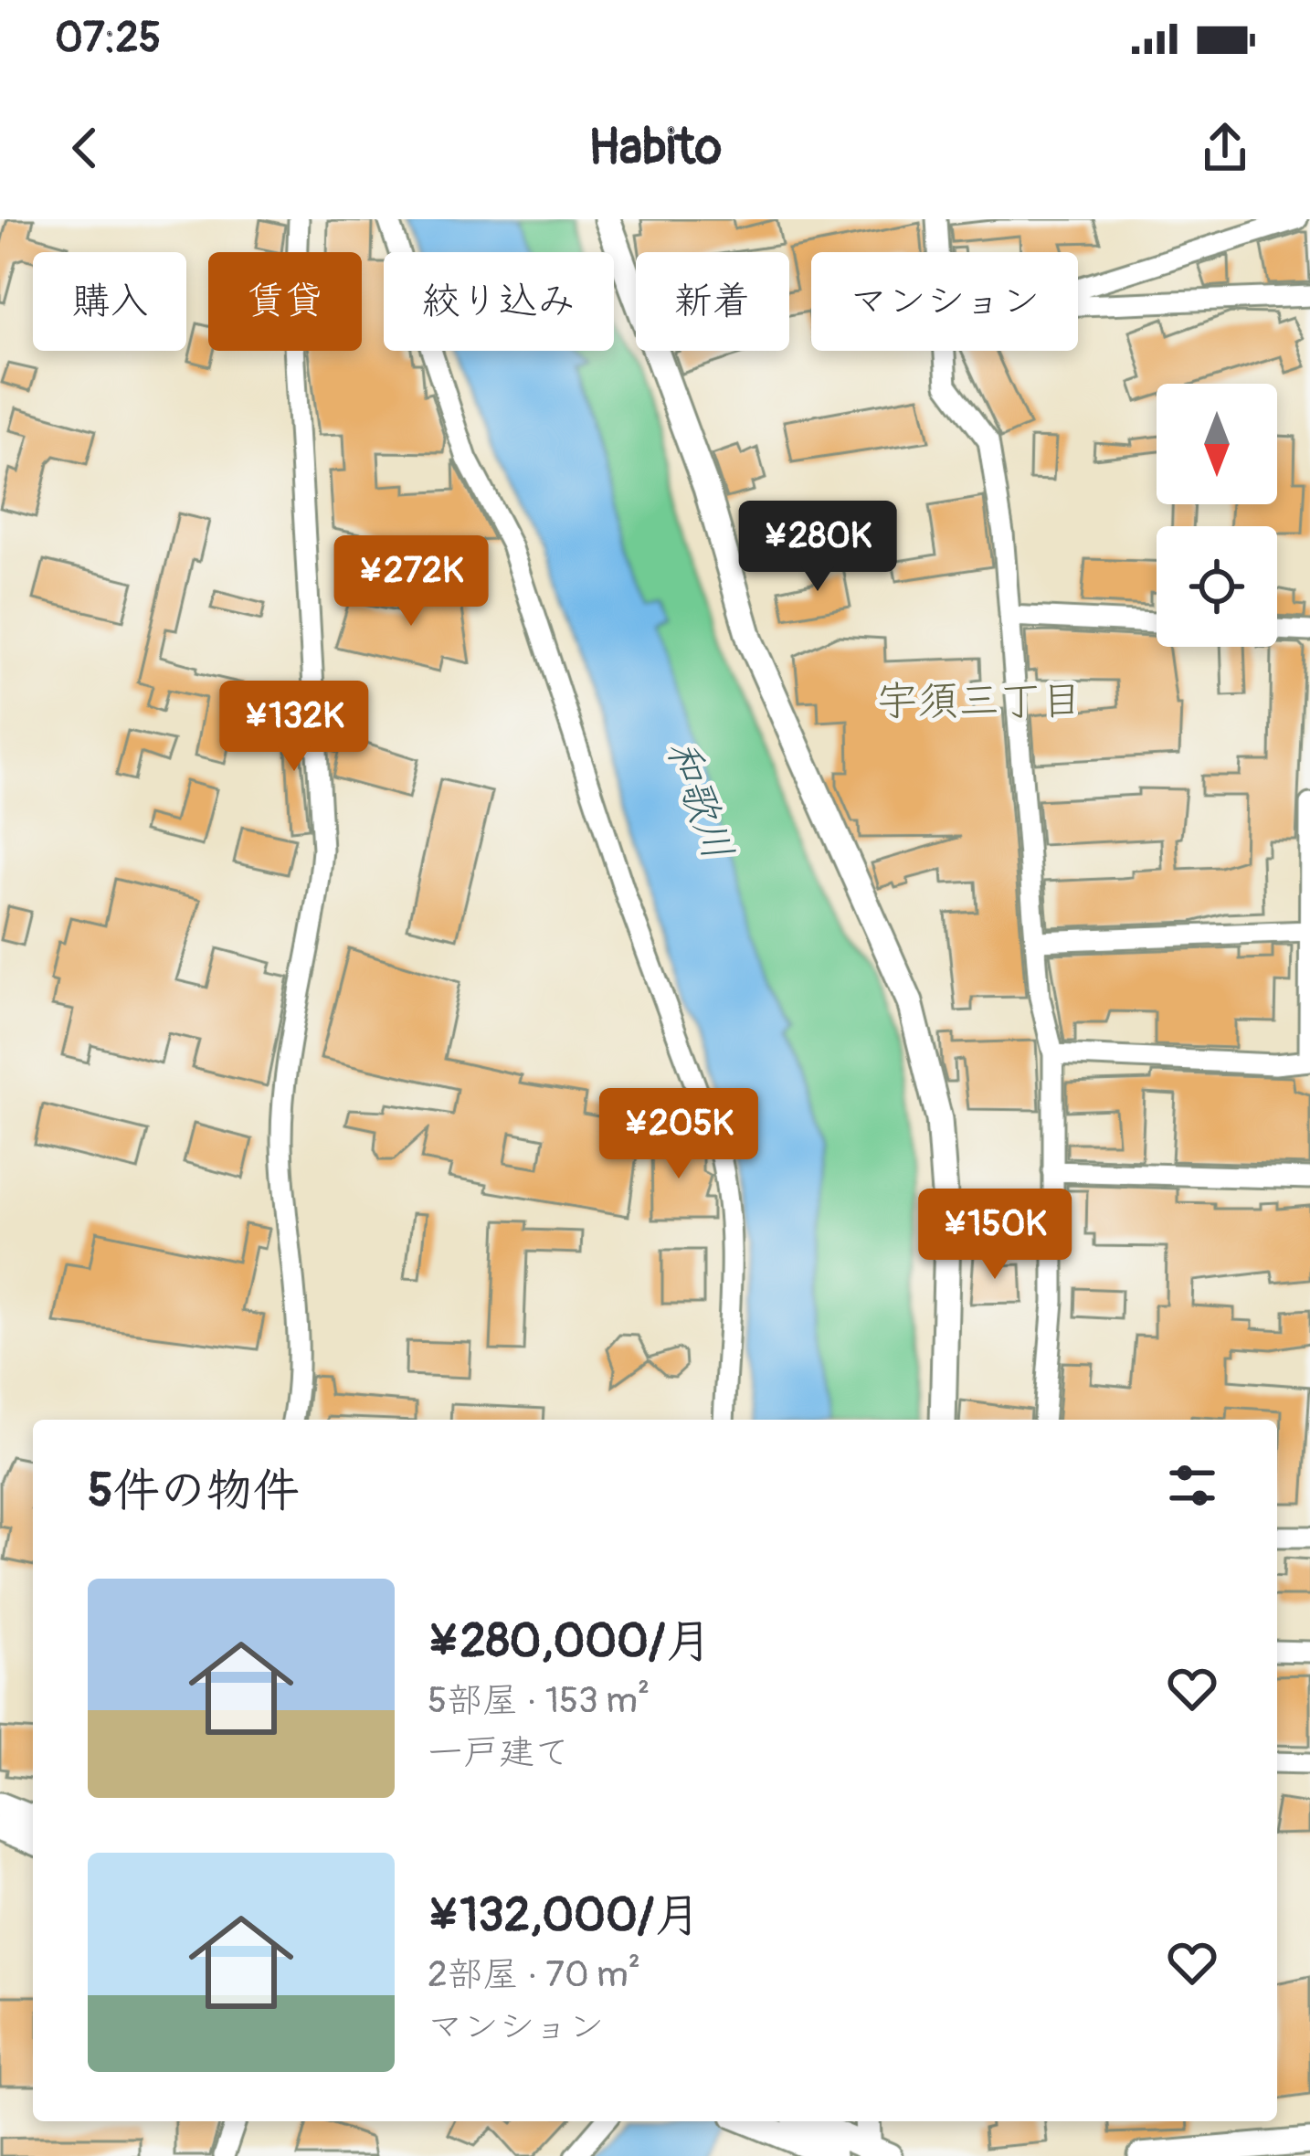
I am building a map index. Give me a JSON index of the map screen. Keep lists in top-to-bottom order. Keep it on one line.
{"districts":["宇須三丁目"],"water":["和歌川"],"north":"bottom","page":{"status":"07:25","header":"Habito","chip":["購入","賃貸","絞り込み","新着","マンション"],"price":["¥280K","¥272K","¥132K","¥205K","¥150K"],"heading":"5件の物件","list":[{"name":"¥280,000/月","note":"5部屋 · 153 m² · 一戸建て"},{"name":"¥132,000/月","note":"2部屋 · 70 m² · マンション"}]}}
